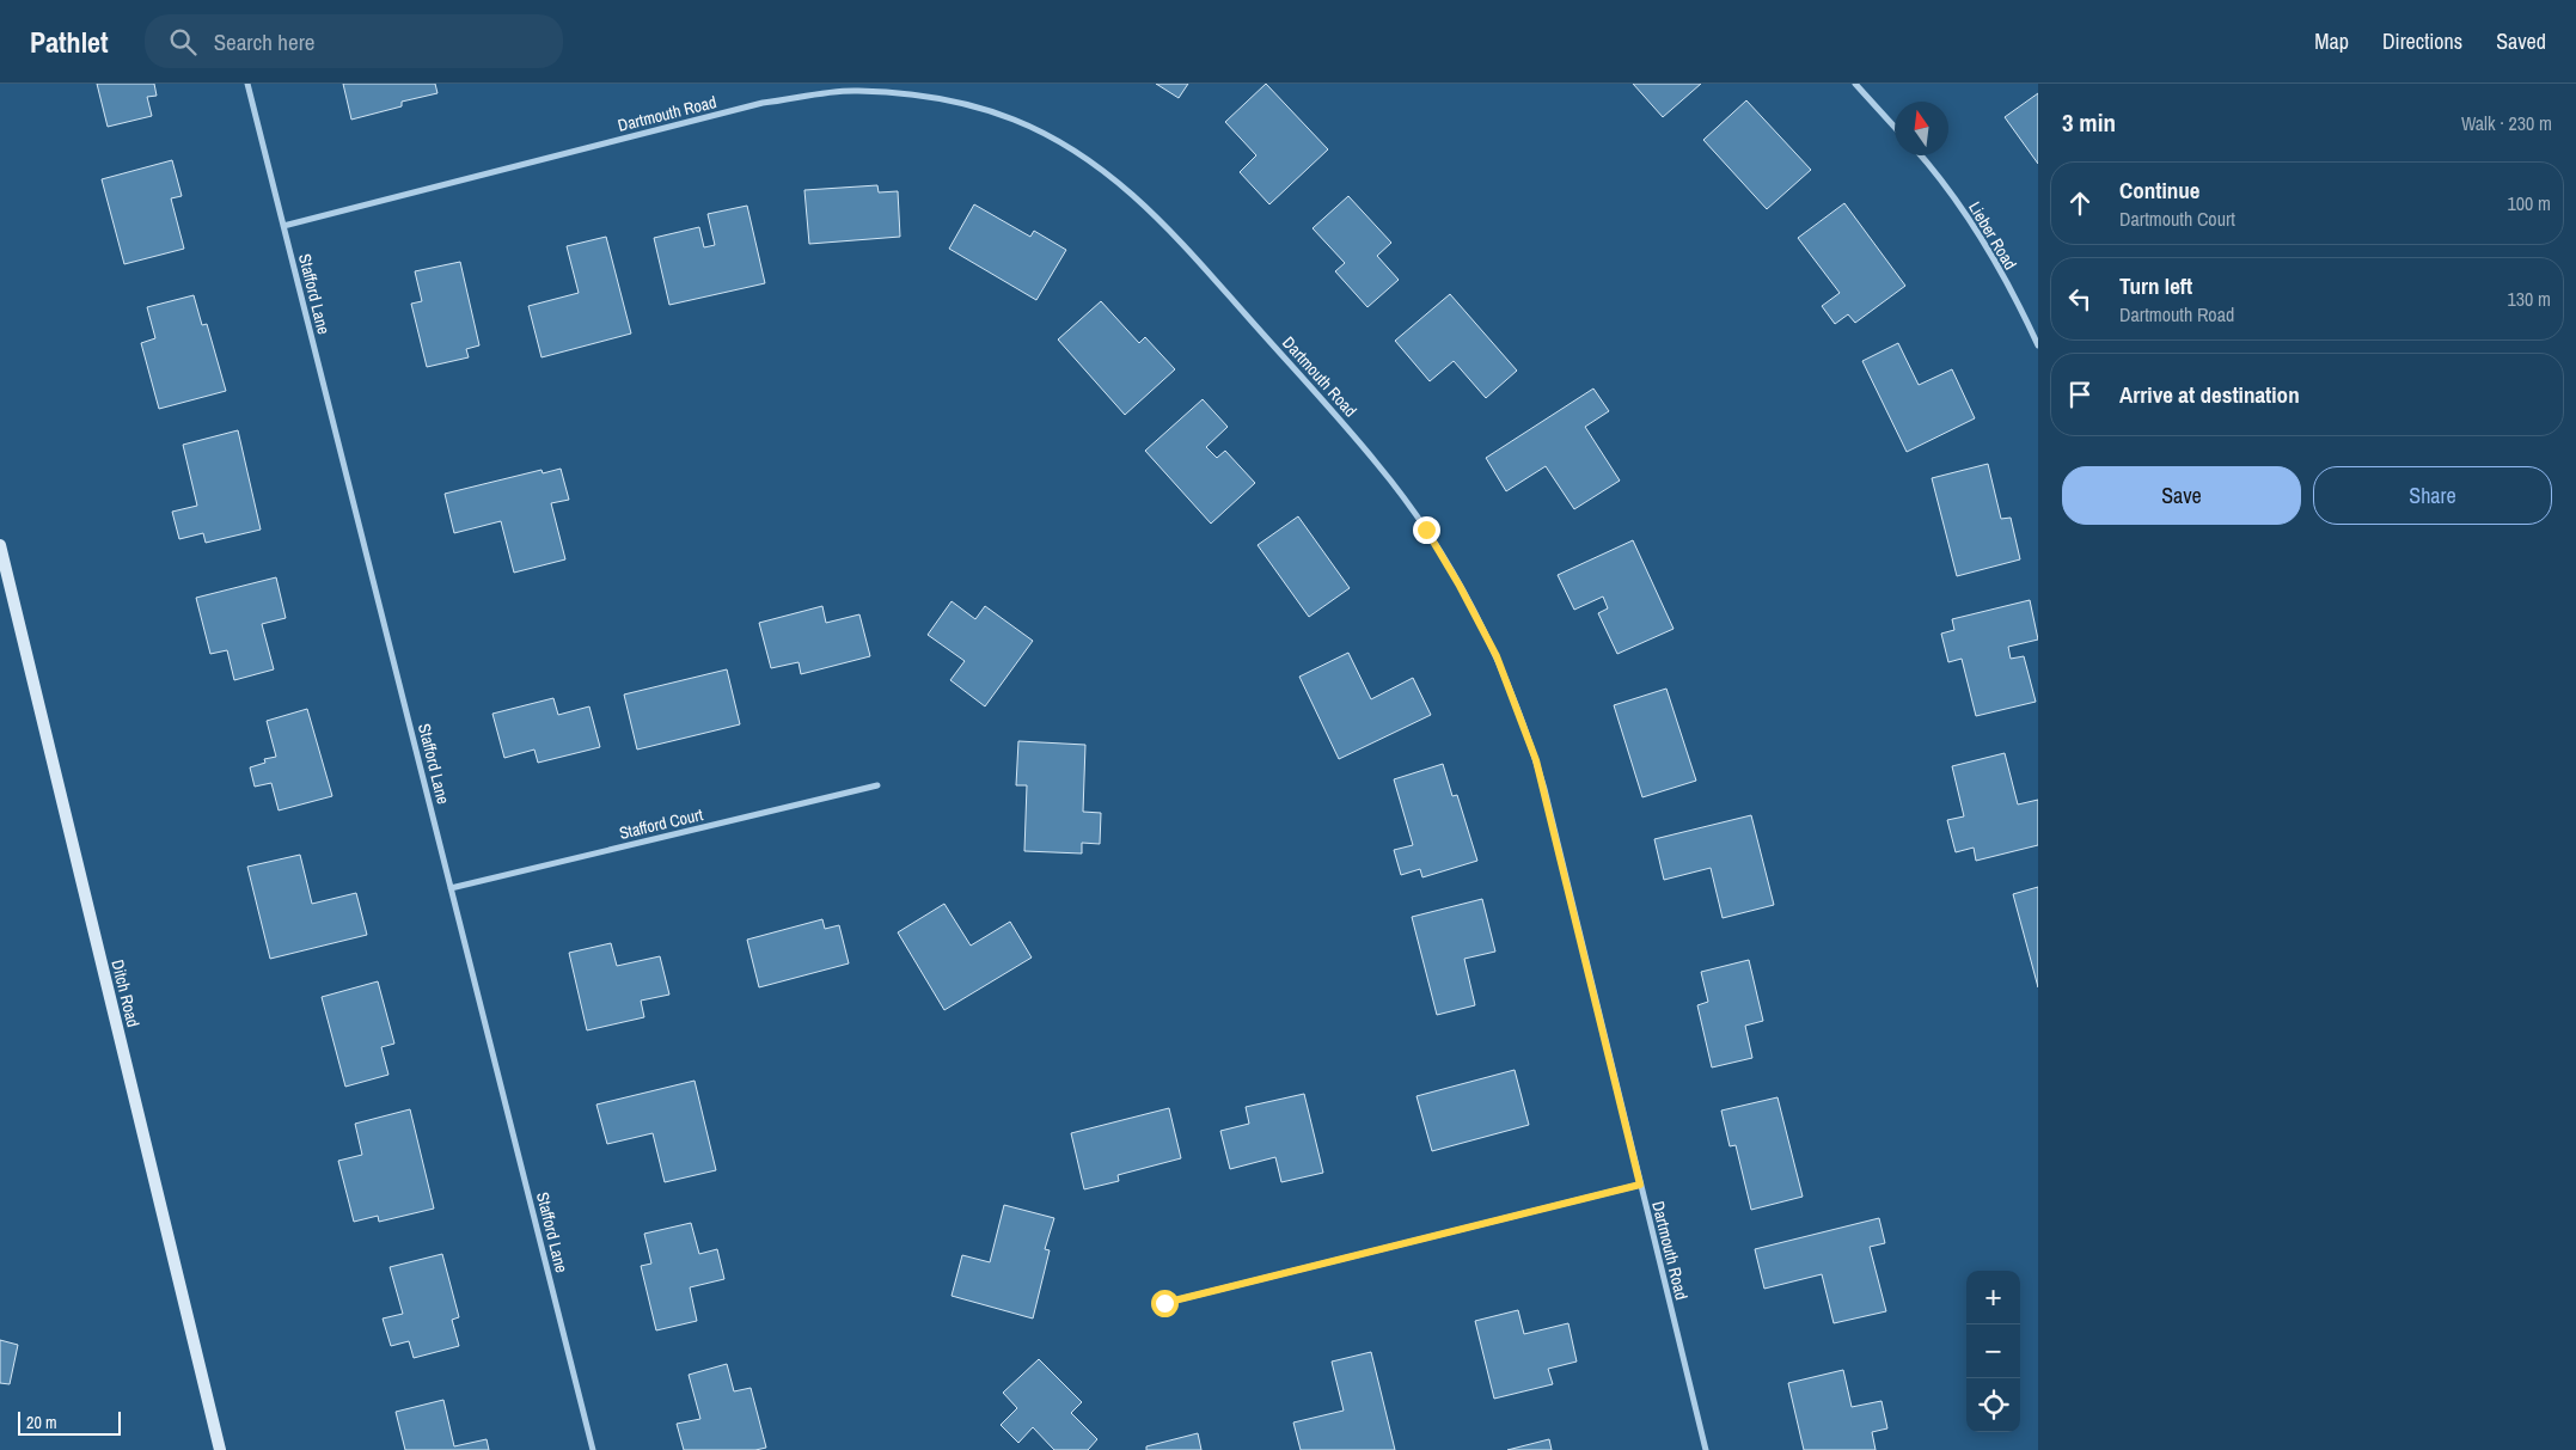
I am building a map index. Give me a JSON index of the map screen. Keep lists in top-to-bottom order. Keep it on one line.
{"streets":{"main road":["Ditch Road"],"street":["Dartmouth Road","Lieber Road","Stafford Lane","Stafford Court"]},"crossings":[["Dartmouth Road","Stafford Lane"],["Stafford Lane","Stafford Court"]],"scale_bar":"20 m","north":"top","page":{"header":"Pathlet","search":"Search here","nav":["Map","Directions","Saved"],"heading":["3 min","Walk · 230 m"],"list":[["Continue","Dartmouth Court","100 m"],["Turn left","Dartmouth Road","130 m"],"Arrive at destination"],"buttons":["Save","Share"],"map_buttons":["+","−"],"scale":"20 m"}}
